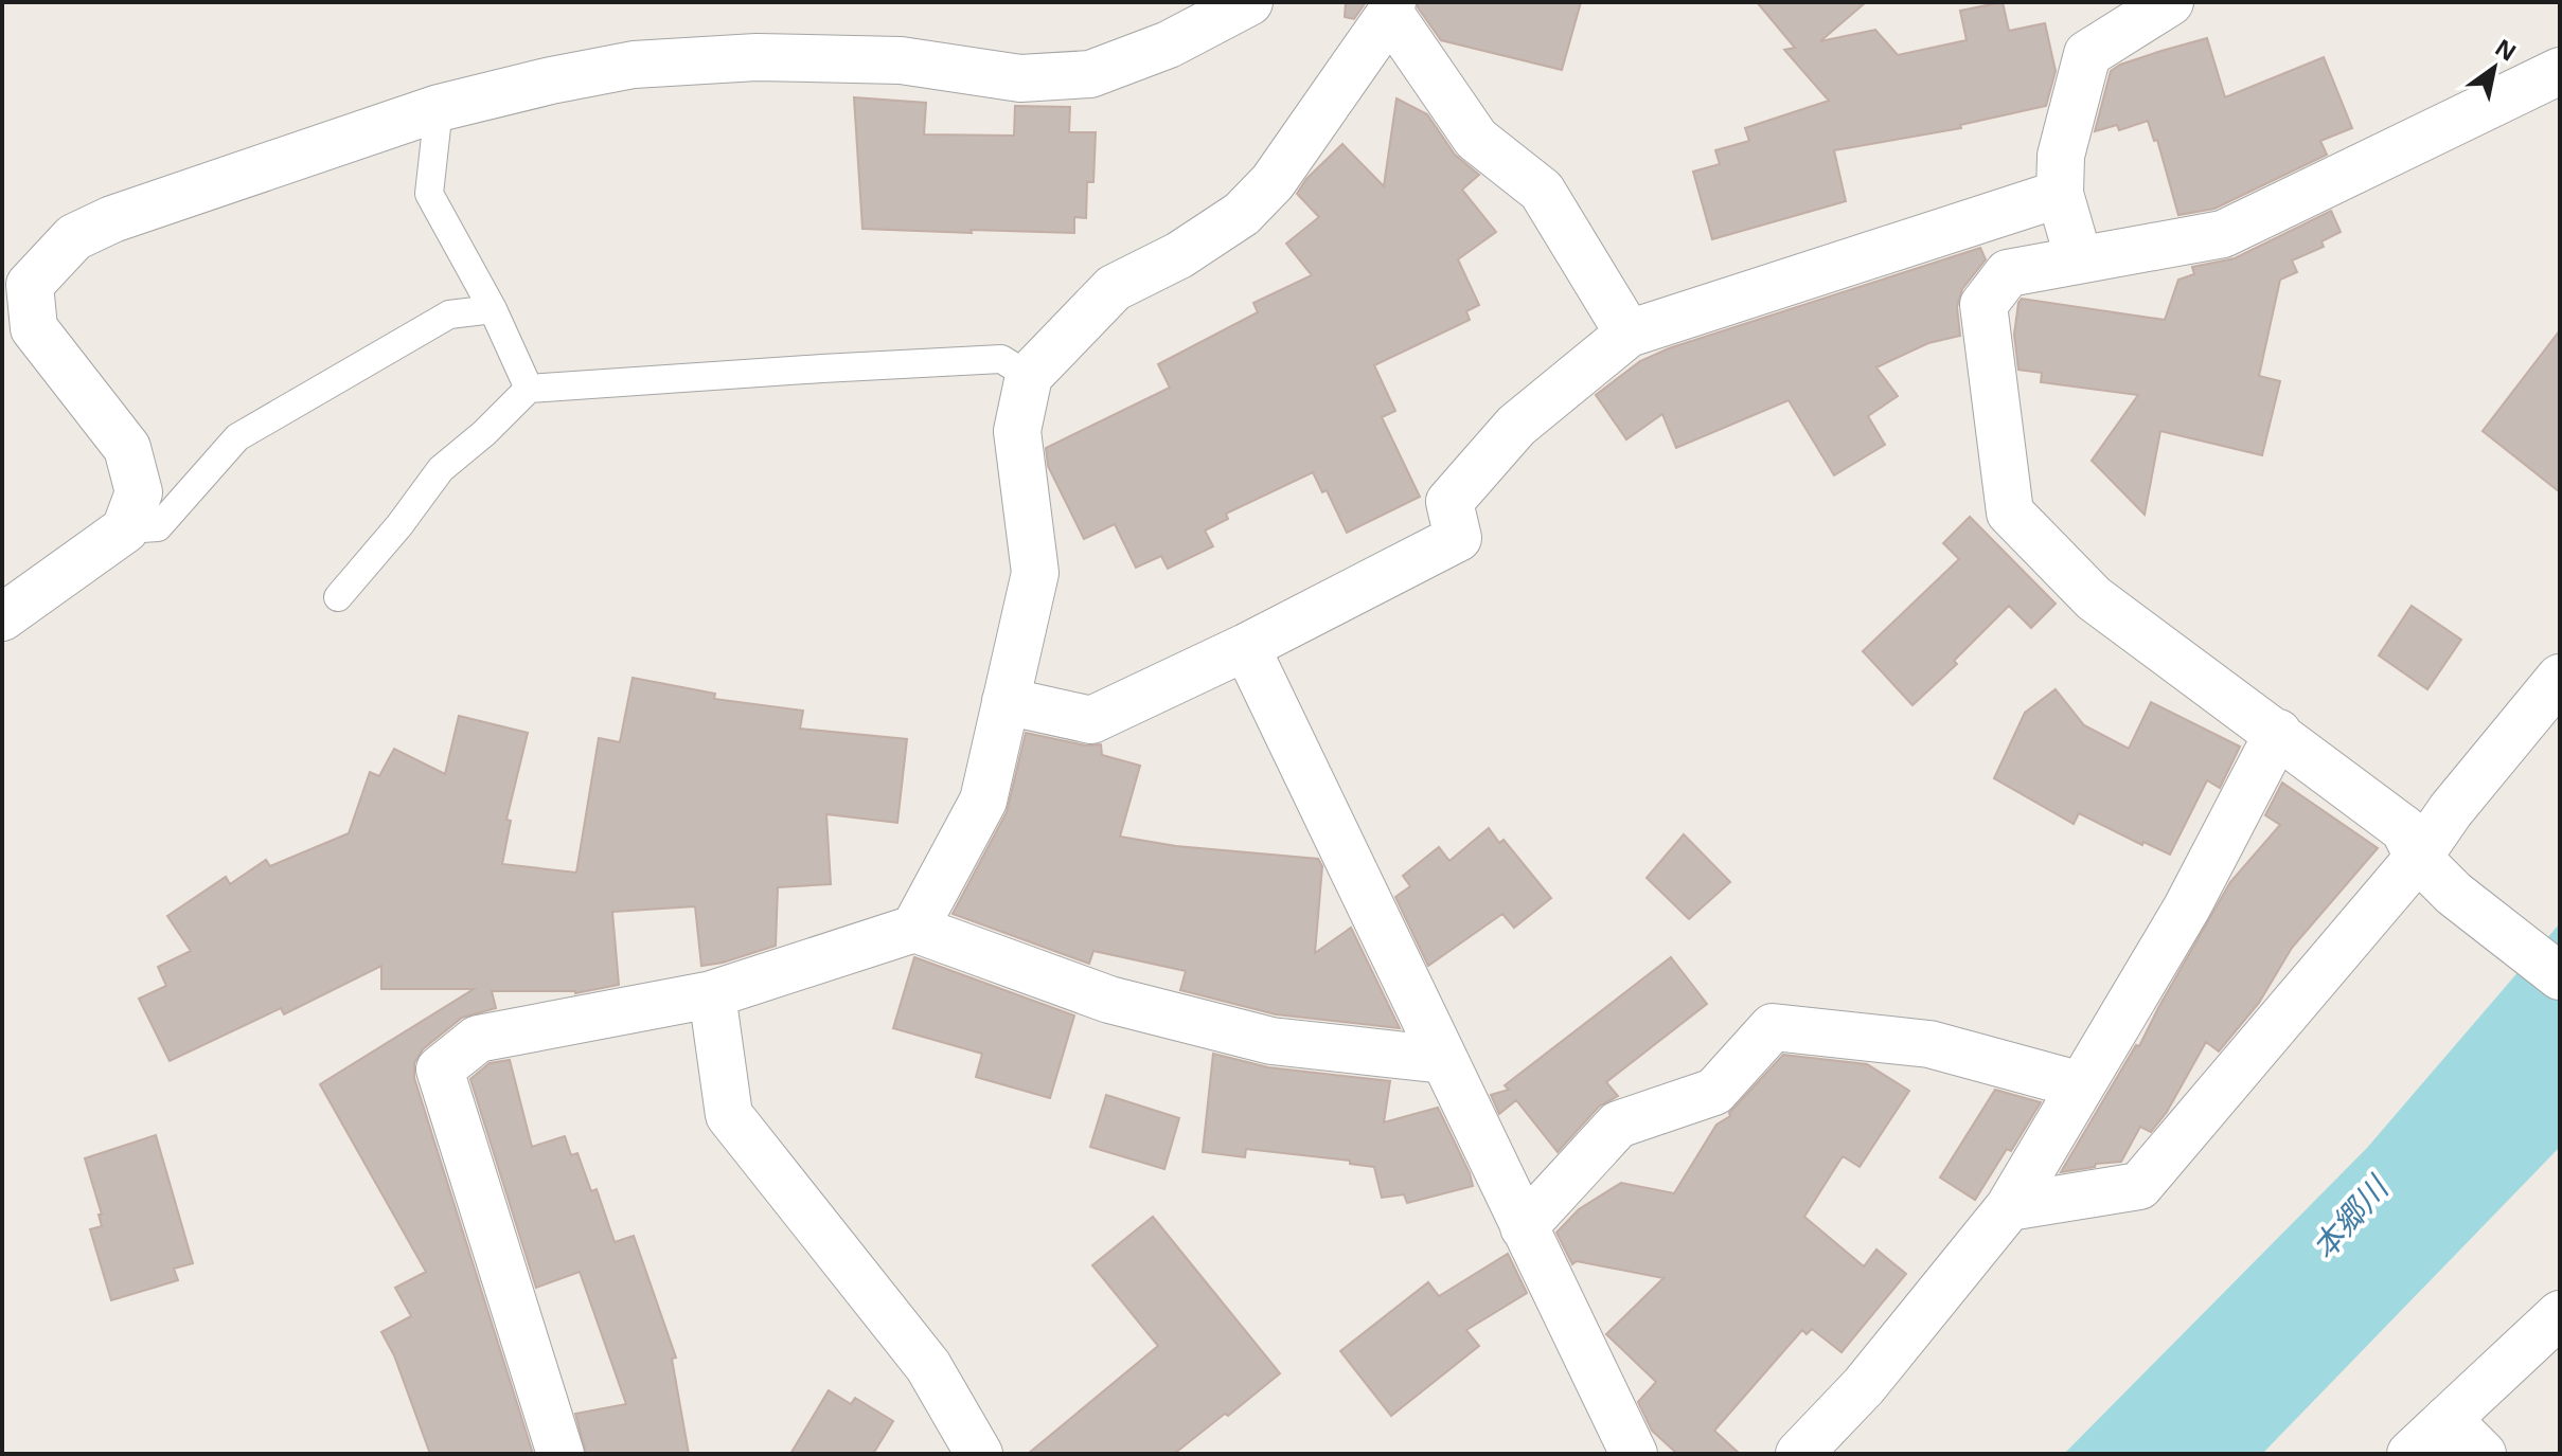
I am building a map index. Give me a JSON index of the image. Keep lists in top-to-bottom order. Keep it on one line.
{"water":["本郷川"],"north":"top right"}
